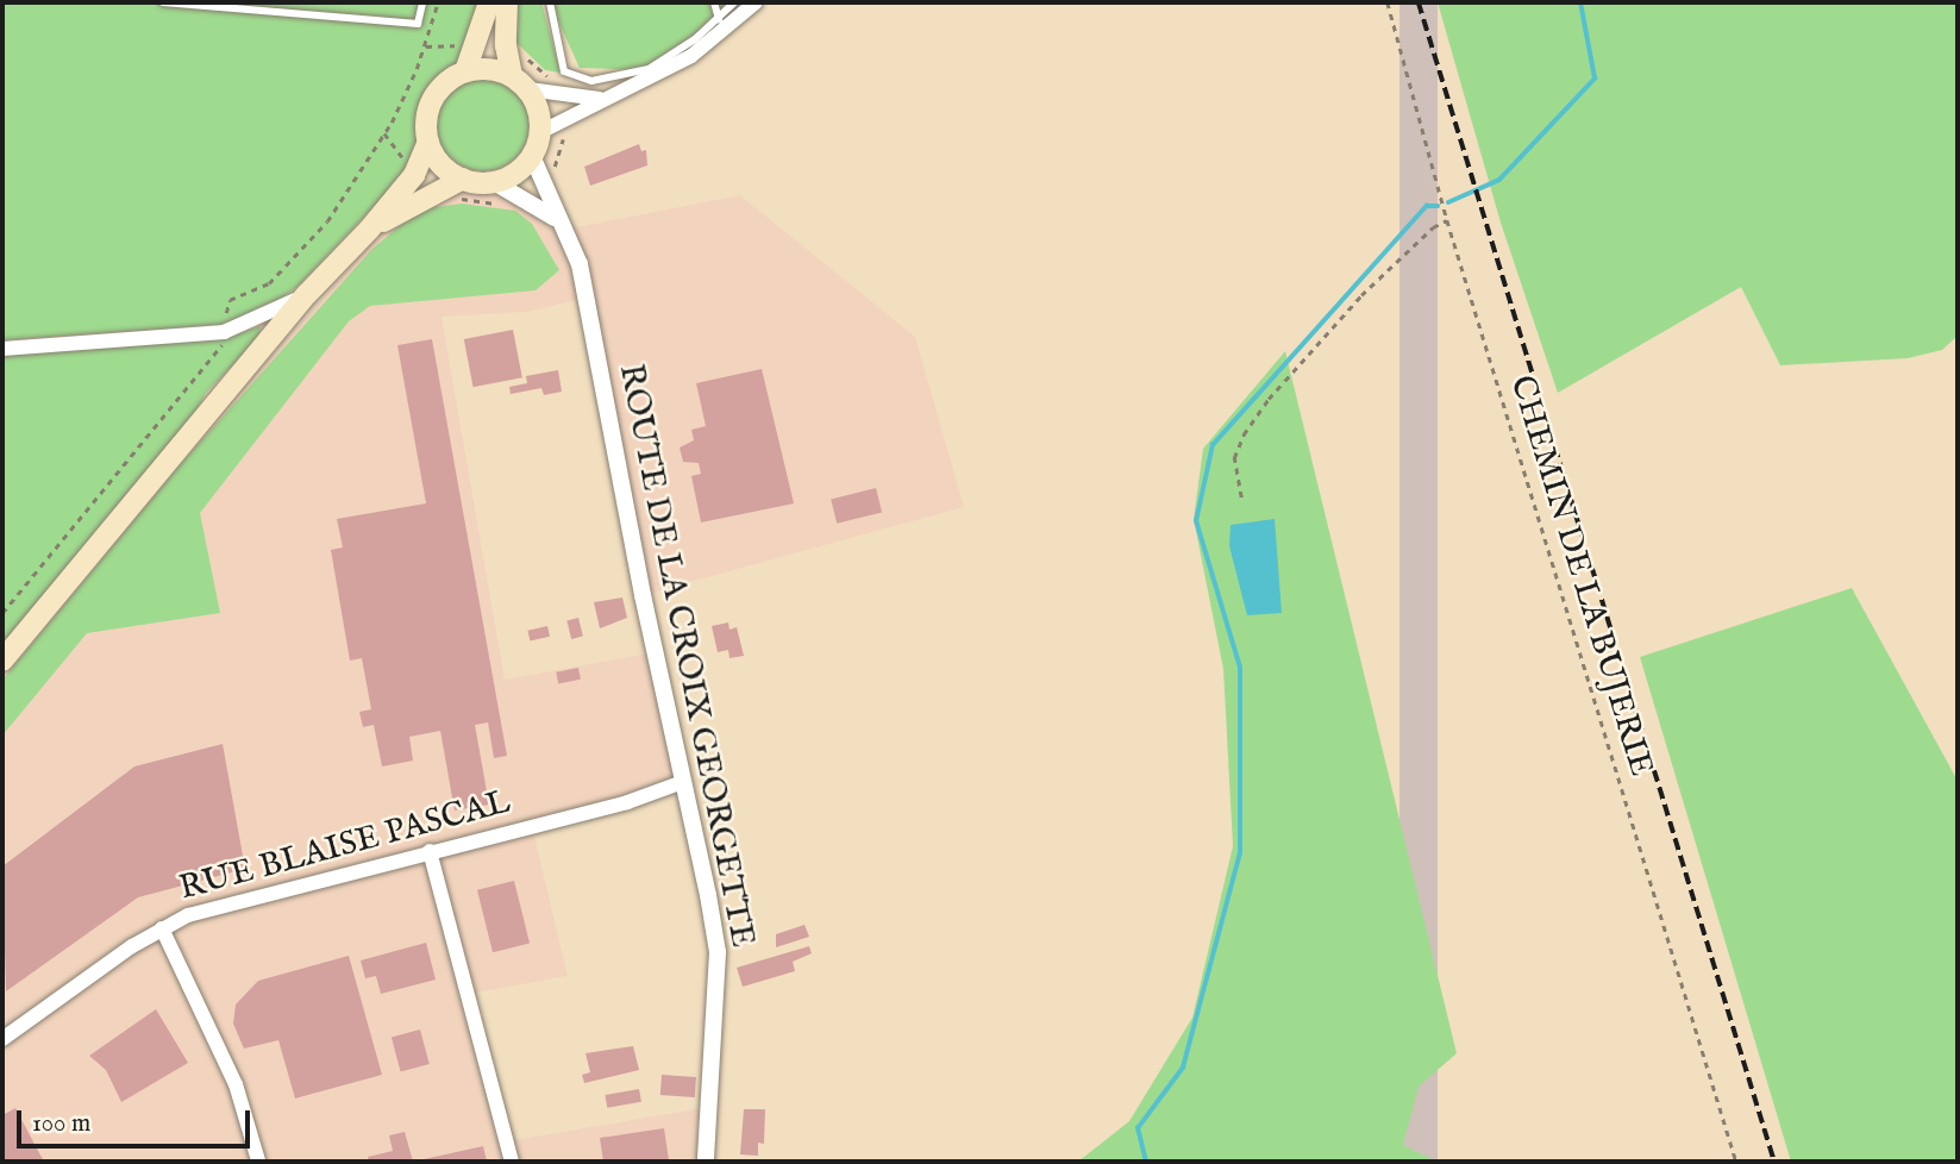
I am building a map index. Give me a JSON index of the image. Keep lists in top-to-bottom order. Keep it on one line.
{"streets":{"street":["ROUTE DE LA CROIX GEORGETTE","RUE BLAISE PASCAL"],"path":["CHEMIN DE LA BUJERIE"]},"crossings":[["ROUTE DE LA CROIX GEORGETTE","RUE BLAISE PASCAL"]],"scale_bar":"100 m"}
